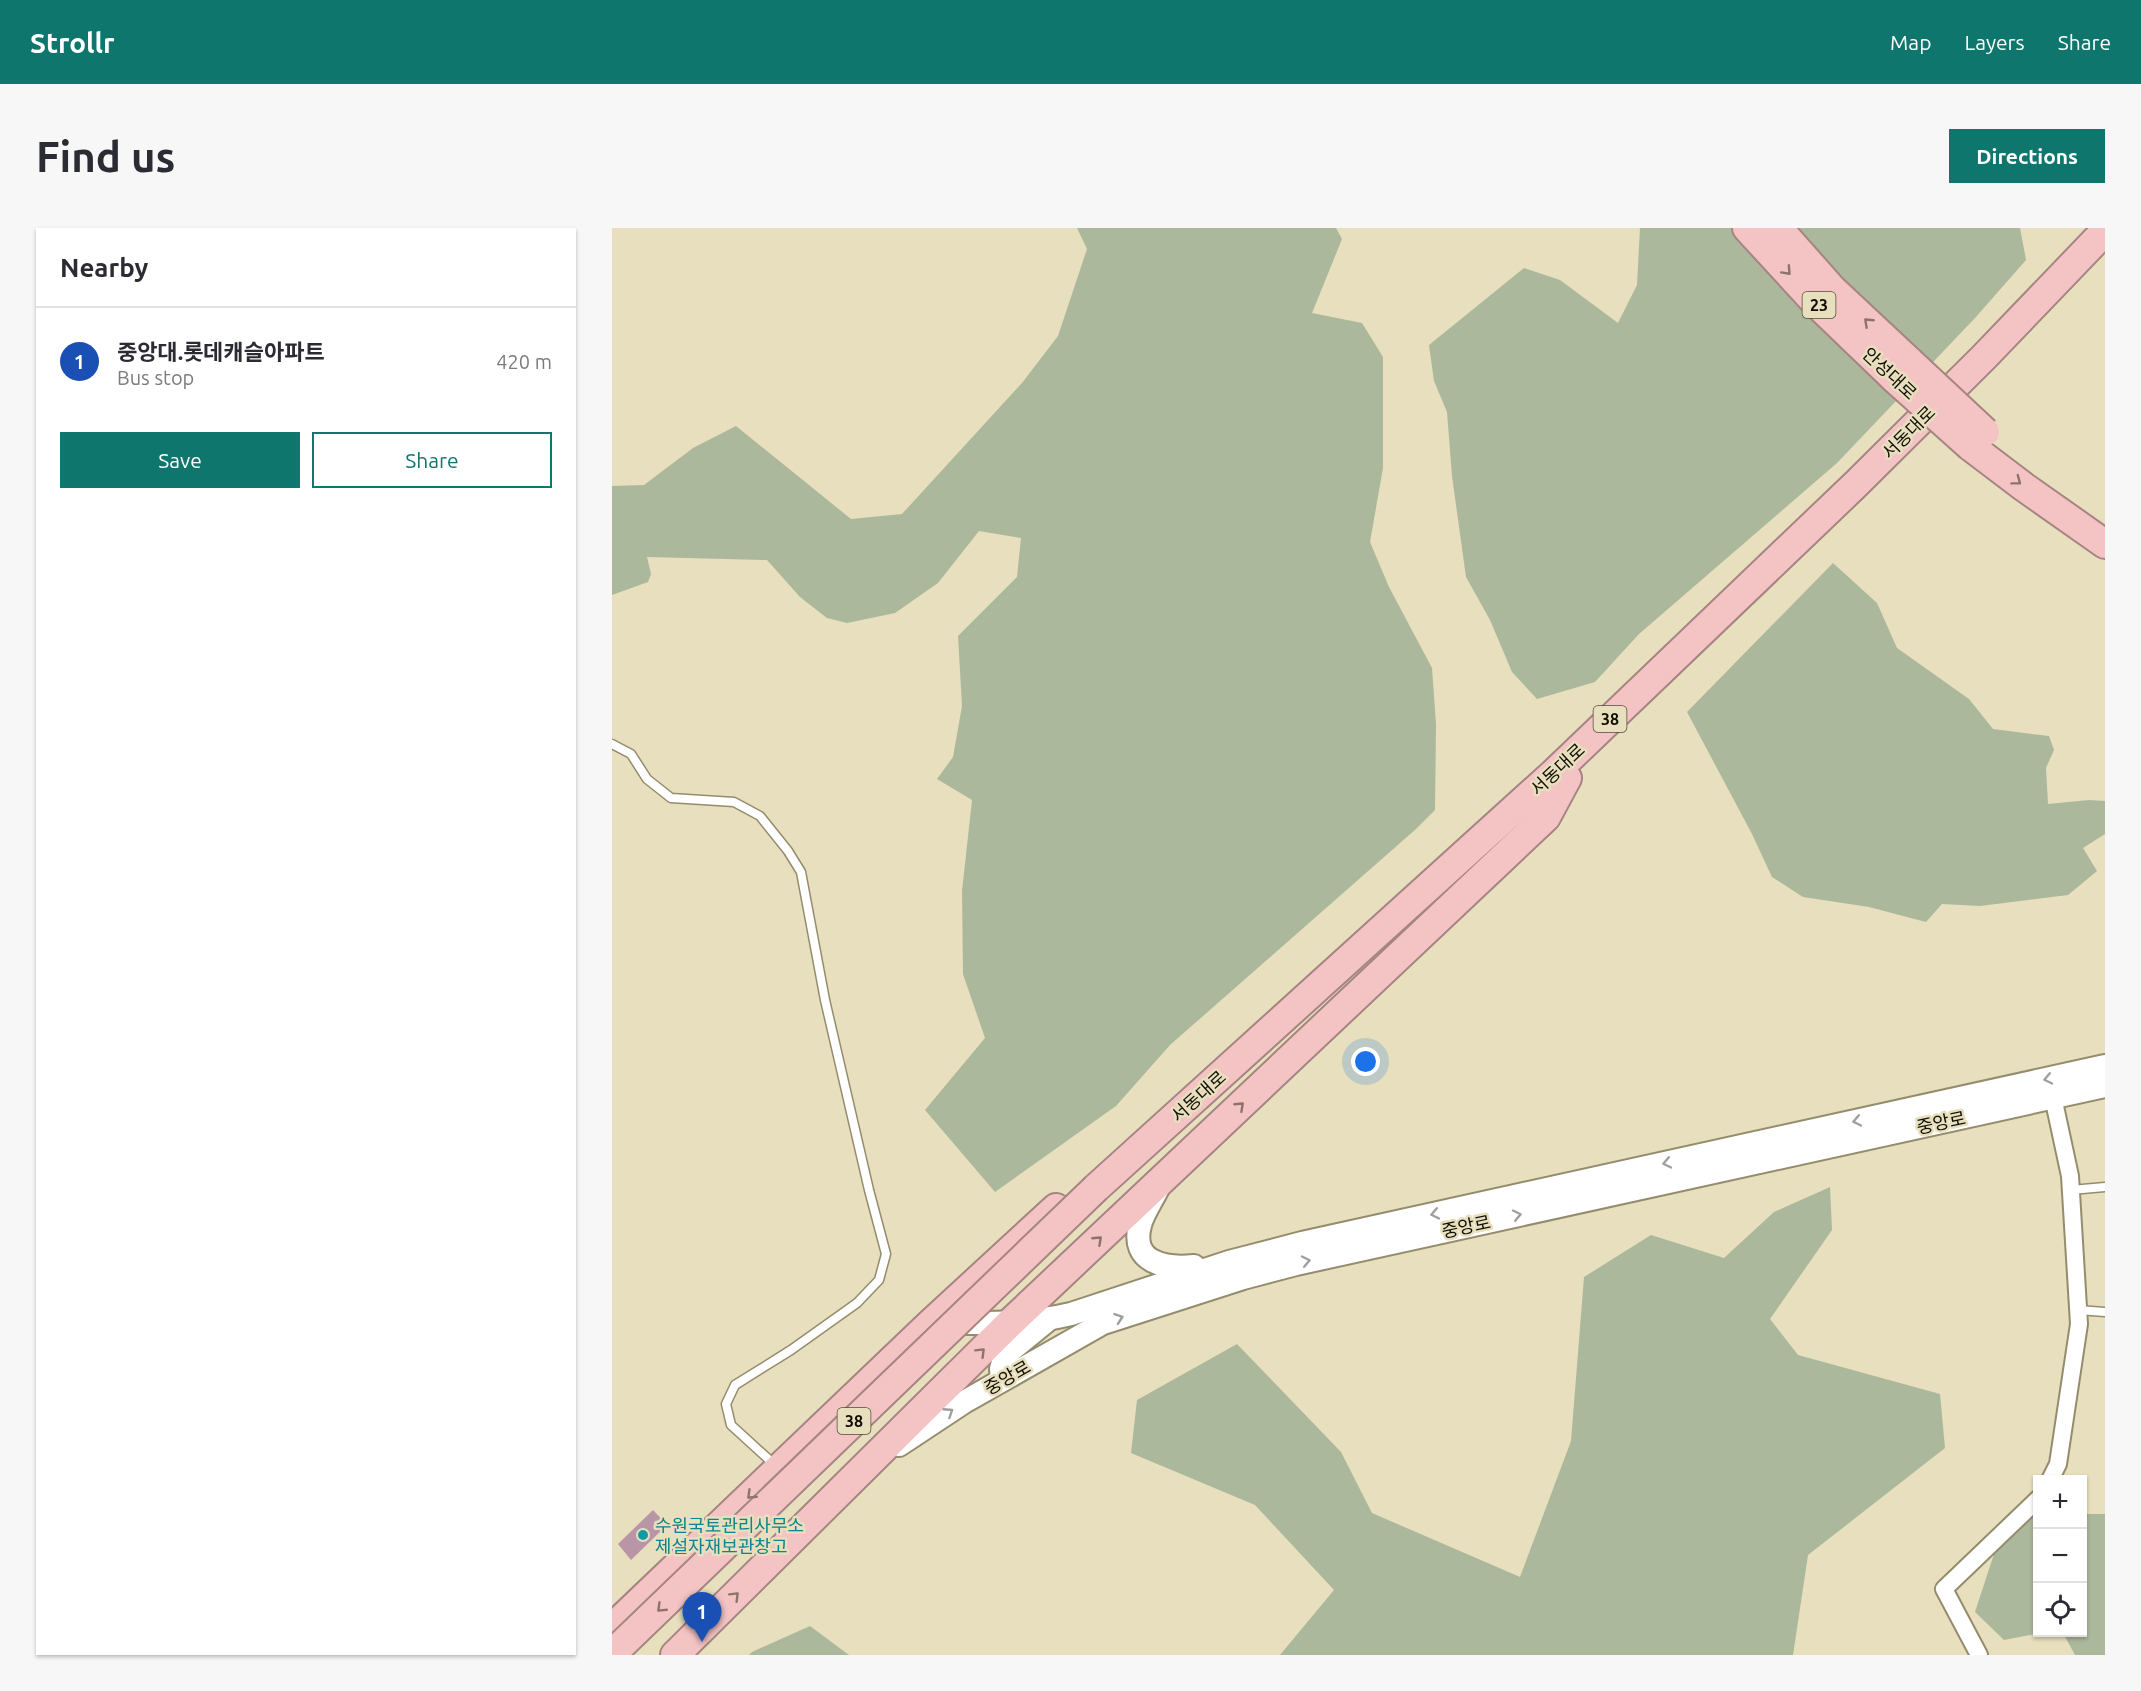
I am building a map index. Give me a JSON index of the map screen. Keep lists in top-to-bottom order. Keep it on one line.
{"streets":{"highway":["23","안성대로","서동대로","38"],"main road":["중앙로"]},"crossings":[["서동대로","38"]],"places":["수원국토관리사무소 제설자재보관창고"],"page":{"header":"Strollr","nav":["Map","Layers","Share"],"buttons":["Directions",["Save","Share"]],"title":"Find us","heading":"Nearby","list":[{"mark":"1","name":"중앙대.롯데캐슬아파트","note":"Bus stop","value":"420 m"}],"map_buttons":["+","−"],"pins":"1"}}
